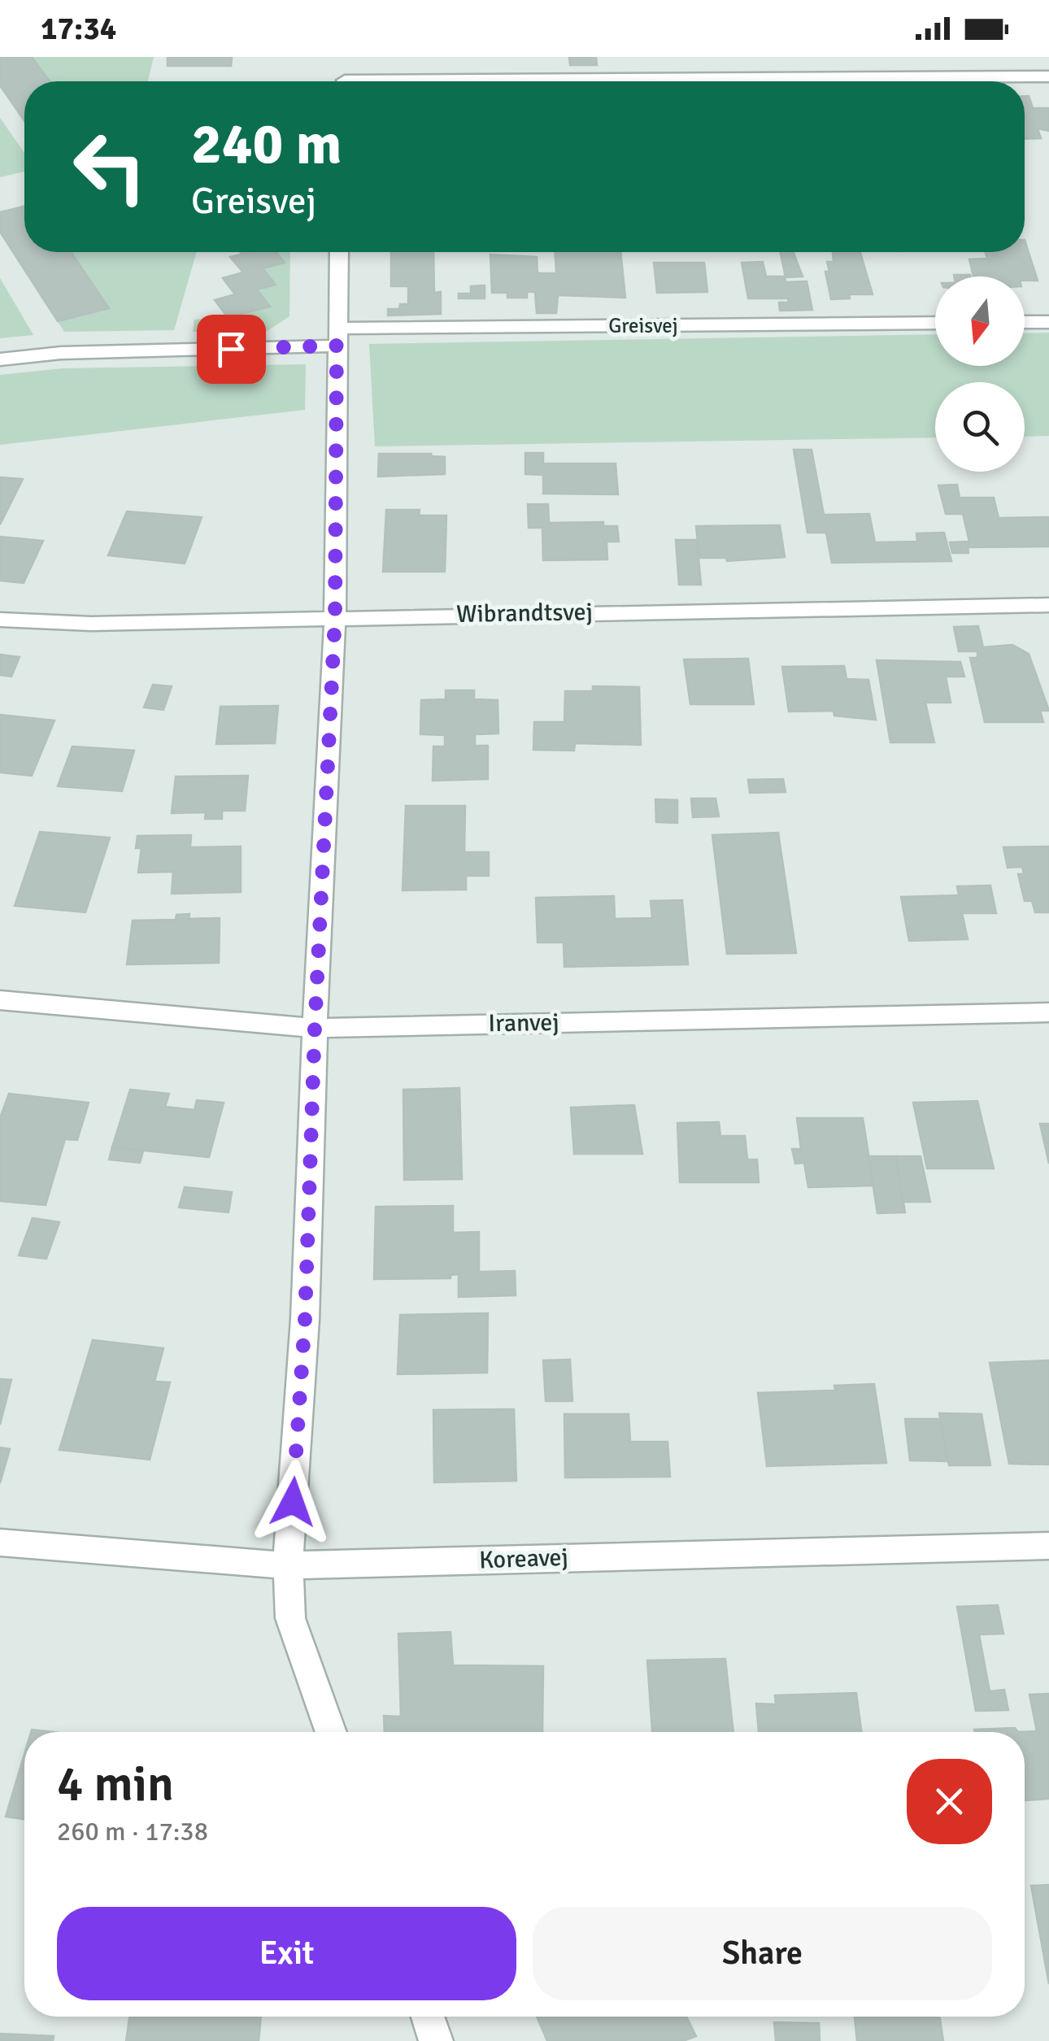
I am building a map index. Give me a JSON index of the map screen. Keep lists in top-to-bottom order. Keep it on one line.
{"streets":{"street":["Greisvej","Wibrandtsvej","Iranvej","Koreavej"]},"north":"bottom","page":{"status":"17:34","turn":["240 m","Greisvej"],"heading":["4 min","260 m · 17:38"],"buttons":["Exit","Share"]}}
